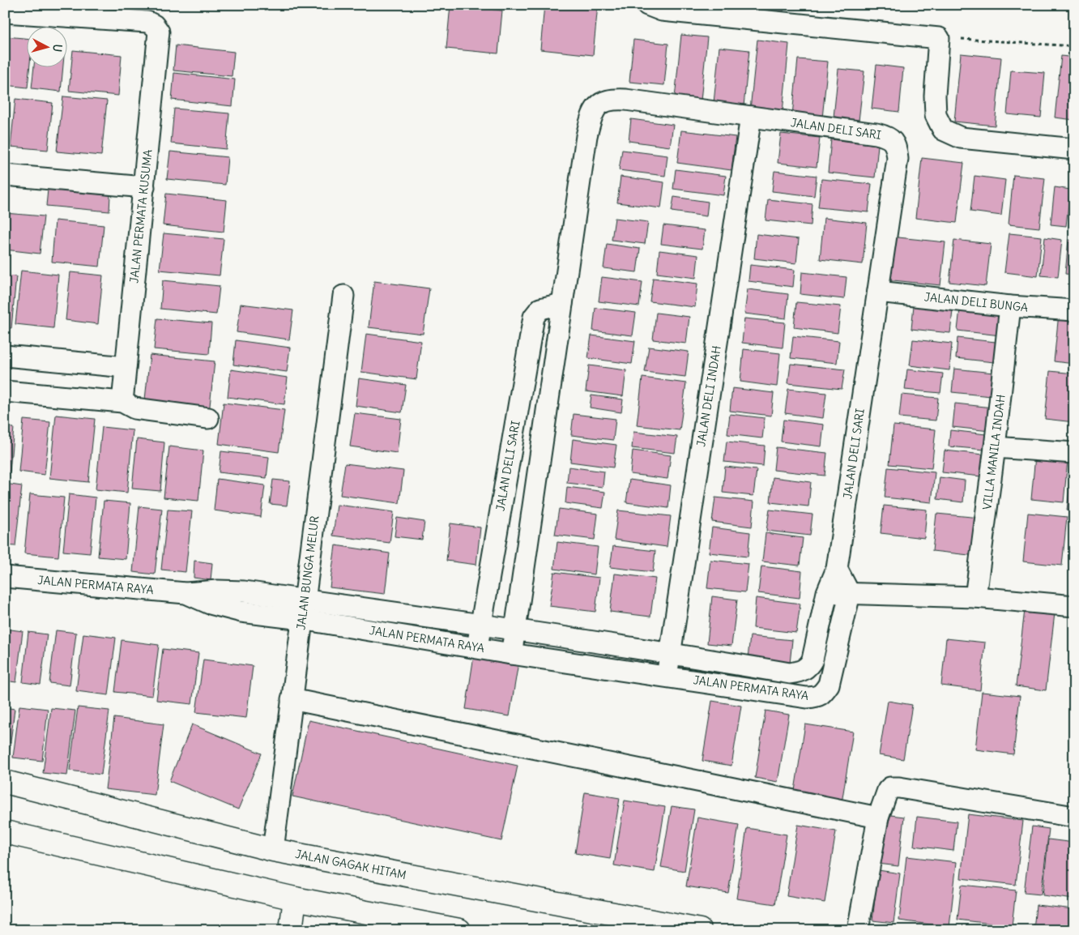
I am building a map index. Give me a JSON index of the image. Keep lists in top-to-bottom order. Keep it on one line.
{"streets":{"main road":["JALAN GAGAK HITAM"],"street":["JALAN DELI SARI","JALAN PERMATA KUSUMA","JALAN DELI BUNGA","JALAN DELI INDAH","VILLA MANILA INDAH","JALAN BUNGA MELUR","JALAN PERMATA RAYA"]},"crossings":[["JALAN DELI SARI","JALAN DELI BUNGA"],["JALAN DELI SARI","JALAN DELI INDAH"],["JALAN DELI SARI","JALAN PERMATA RAYA"],["JALAN DELI BUNGA","VILLA MANILA INDAH"],["JALAN DELI INDAH","JALAN PERMATA RAYA"],["JALAN BUNGA MELUR","JALAN PERMATA RAYA"],["JALAN BUNGA MELUR","JALAN GAGAK HITAM"]],"north":"right"}
